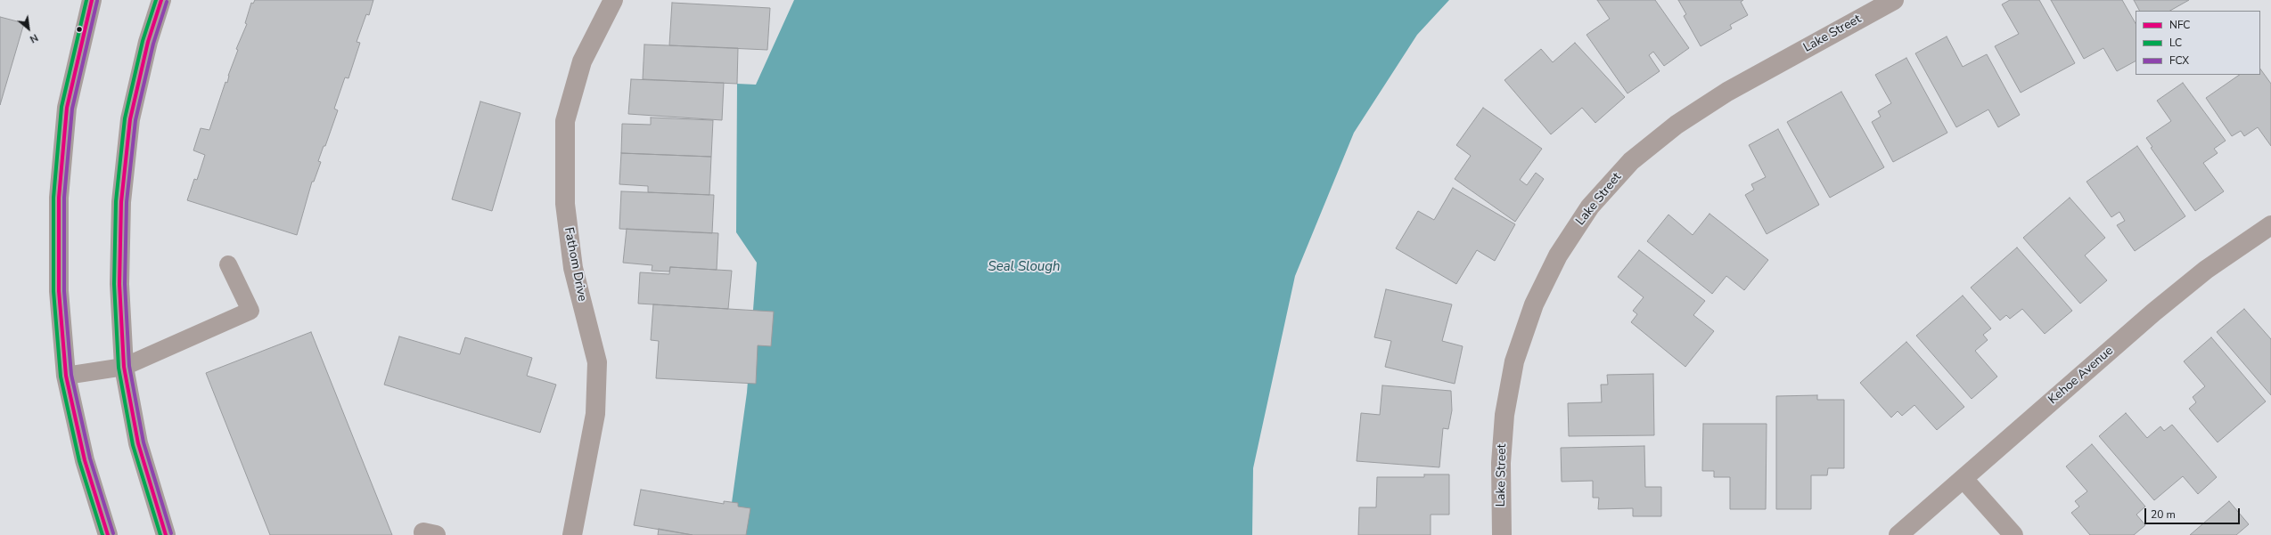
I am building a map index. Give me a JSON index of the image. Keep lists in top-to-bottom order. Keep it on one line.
{"streets":{"street":["Lake Street","Fathom Drive","Kehoe Avenue"]},"water":["Seal Slough"],"lines":["transit line NFC","transit line LC","transit line FCX"],"legend":["NFC","LC","FCX"],"scale_bar":"20 m","north":"bottom right"}
